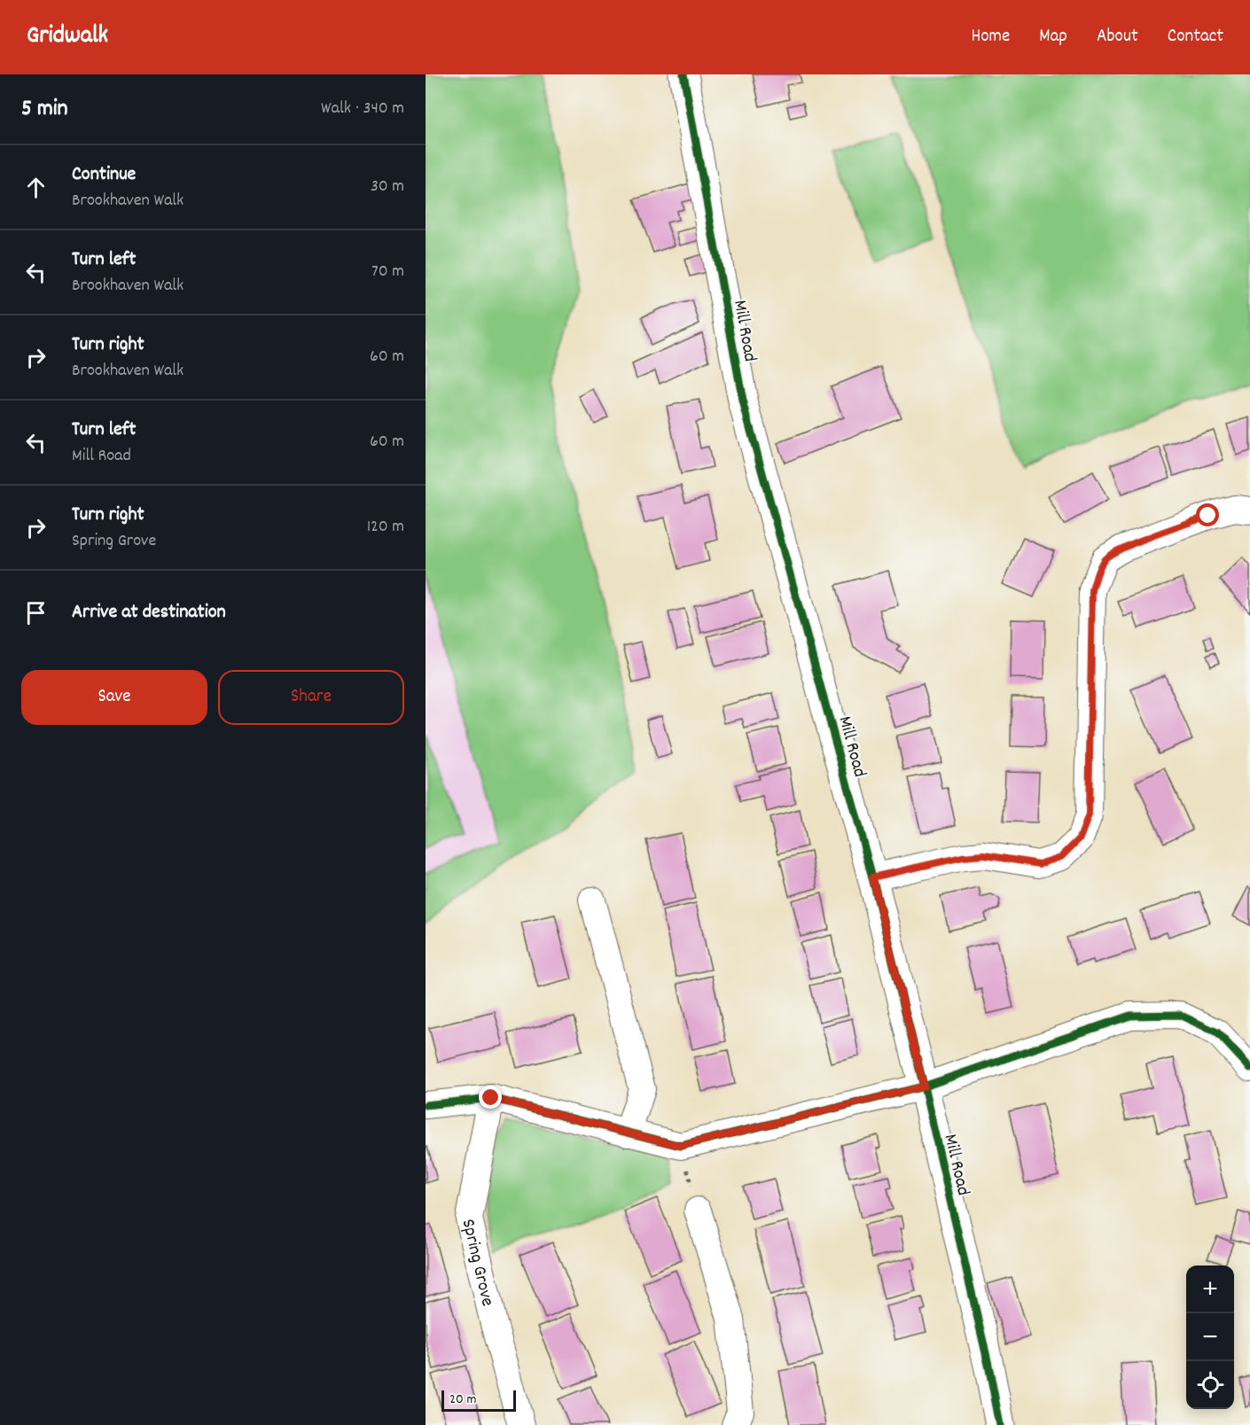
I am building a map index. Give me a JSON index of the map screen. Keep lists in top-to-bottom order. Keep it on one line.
{"streets":{"street":["Mill Road","Spring Grove"]},"scale_bar":"20 m","page":{"header":"Gridwalk","nav":["Home","Map","About","Contact"],"heading":["5 min","Walk · 340 m"],"list":[["Continue","Brookhaven Walk","30 m"],["Turn left","Brookhaven Walk","70 m"],["Turn right","Brookhaven Walk","60 m"],["Turn left","Mill Road","60 m"],["Turn right","Spring Grove","120 m"],"Arrive at destination"],"buttons":["Save","Share"],"map_buttons":["+","−"],"scale":"20 m"}}
